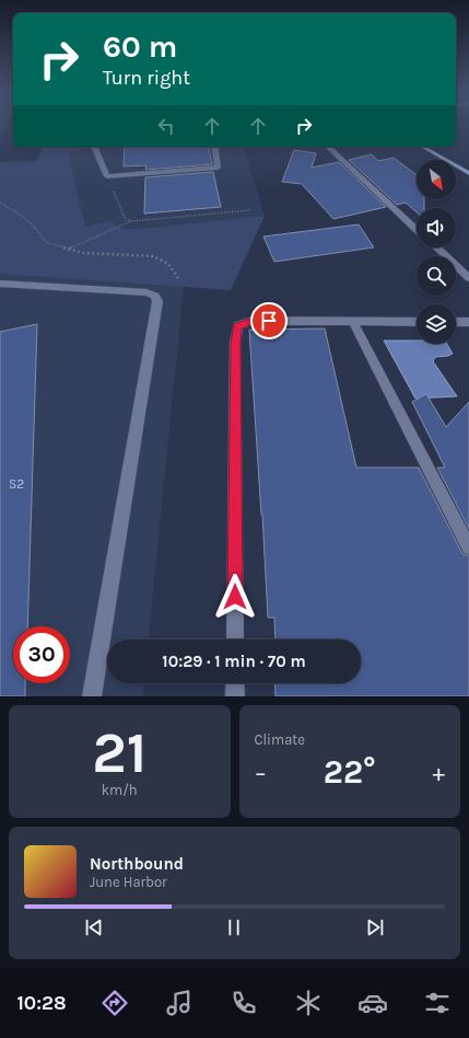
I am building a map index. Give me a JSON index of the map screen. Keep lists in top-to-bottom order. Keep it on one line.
{"house_numbers":["S2"],"north":"bottom right","page":{"turn":["60 m","Turn right"],"limit":"30","trip":"10:29 · 1 min · 70 m","tile":[["21","km/h"],"Climate"],"heat":["−","22°","+"],"song":["Northbound","June Harbor"],"tabs":"10:28"}}
